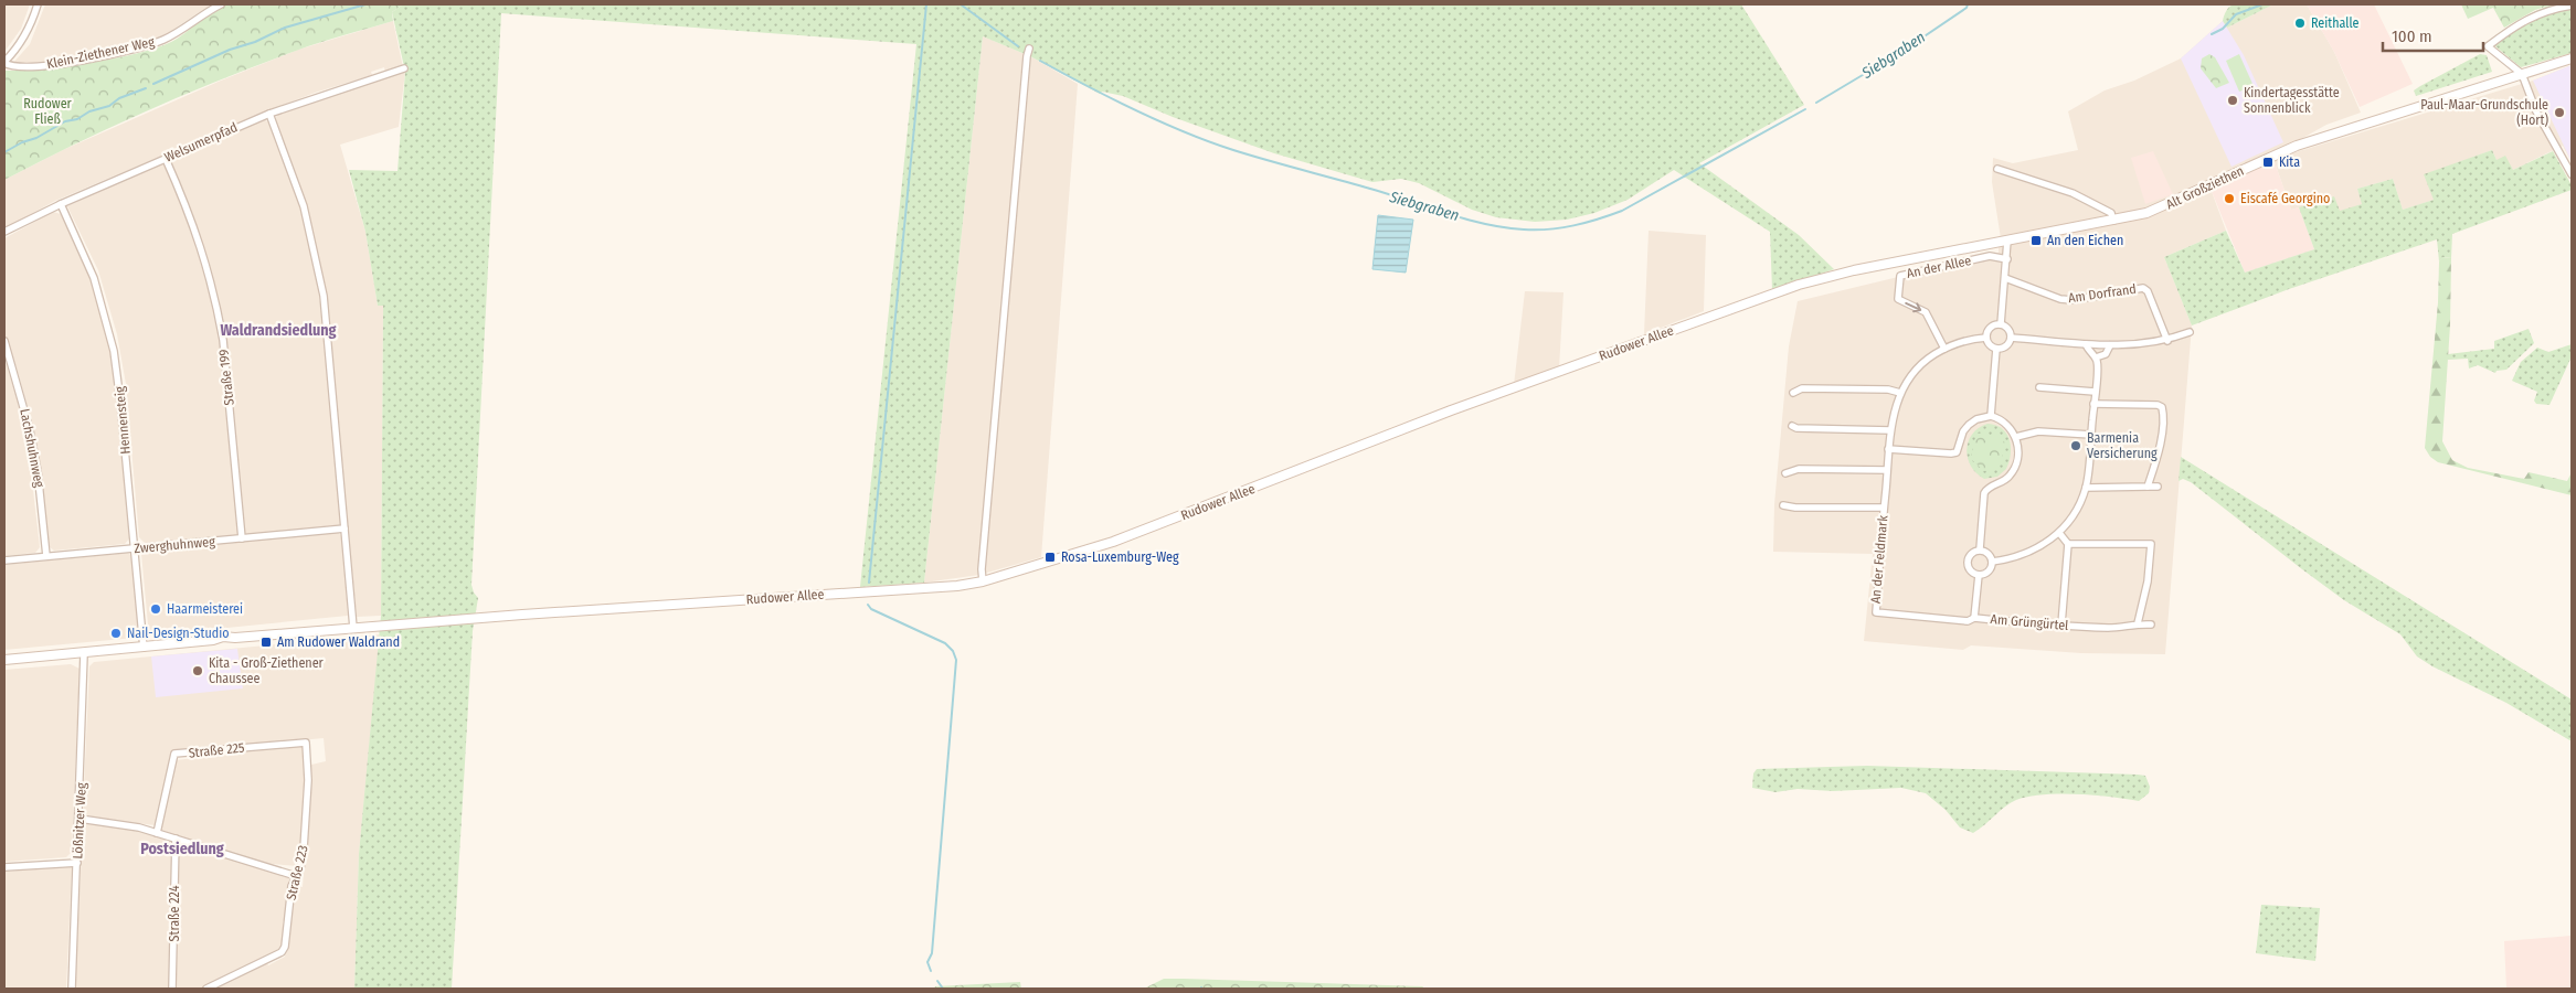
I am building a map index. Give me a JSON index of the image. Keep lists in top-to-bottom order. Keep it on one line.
{"streets":{"street":["Klein-Ziethener Weg","Welsumerpfad","Alt Großziethen","An der Allee","Am Dorfrand","Rudower Allee","Straße 199","Hennensteig","Lachshuhnweg","Zwerghuhnweg","An der Feldmark","Am Grüngürtel","Straße 225","Lößnitzer Weg","Straße 223","Straße 224"]},"crossings":[["Welsumerpfad","Straße 199"],["Welsumerpfad","Hennensteig"],["Alt Großziethen","Rudower Allee"],["An der Allee","An der Feldmark"],["Rudower Allee","Hennensteig"],["Rudower Allee","Lößnitzer Weg"],["Straße 199","Zwerghuhnweg"],["Hennensteig","Zwerghuhnweg"],["Lachshuhnweg","Zwerghuhnweg"],["An der Feldmark","Am Grüngürtel"],["Straße 225","Straße 223"]],"districts":["Waldrandsiedlung","Postsiedlung"],"water":["Siebgraben"],"parks":["Rudower Fließ"],"places":{"other":["Reithalle","Kindertagesstätte Sonnenblick","Paul-Maar-Grundschule (Hort)","Eiscafé Georgino","Barmenia Versicherung","Haarmeisterei","Nail-Design-Studio","Kita - Groß-Ziethener Chaussee"],"transit":["Kita","An den Eichen","Rosa-Luxemburg-Weg","Am Rudower Waldrand"]},"scale_bar":"100 m"}
